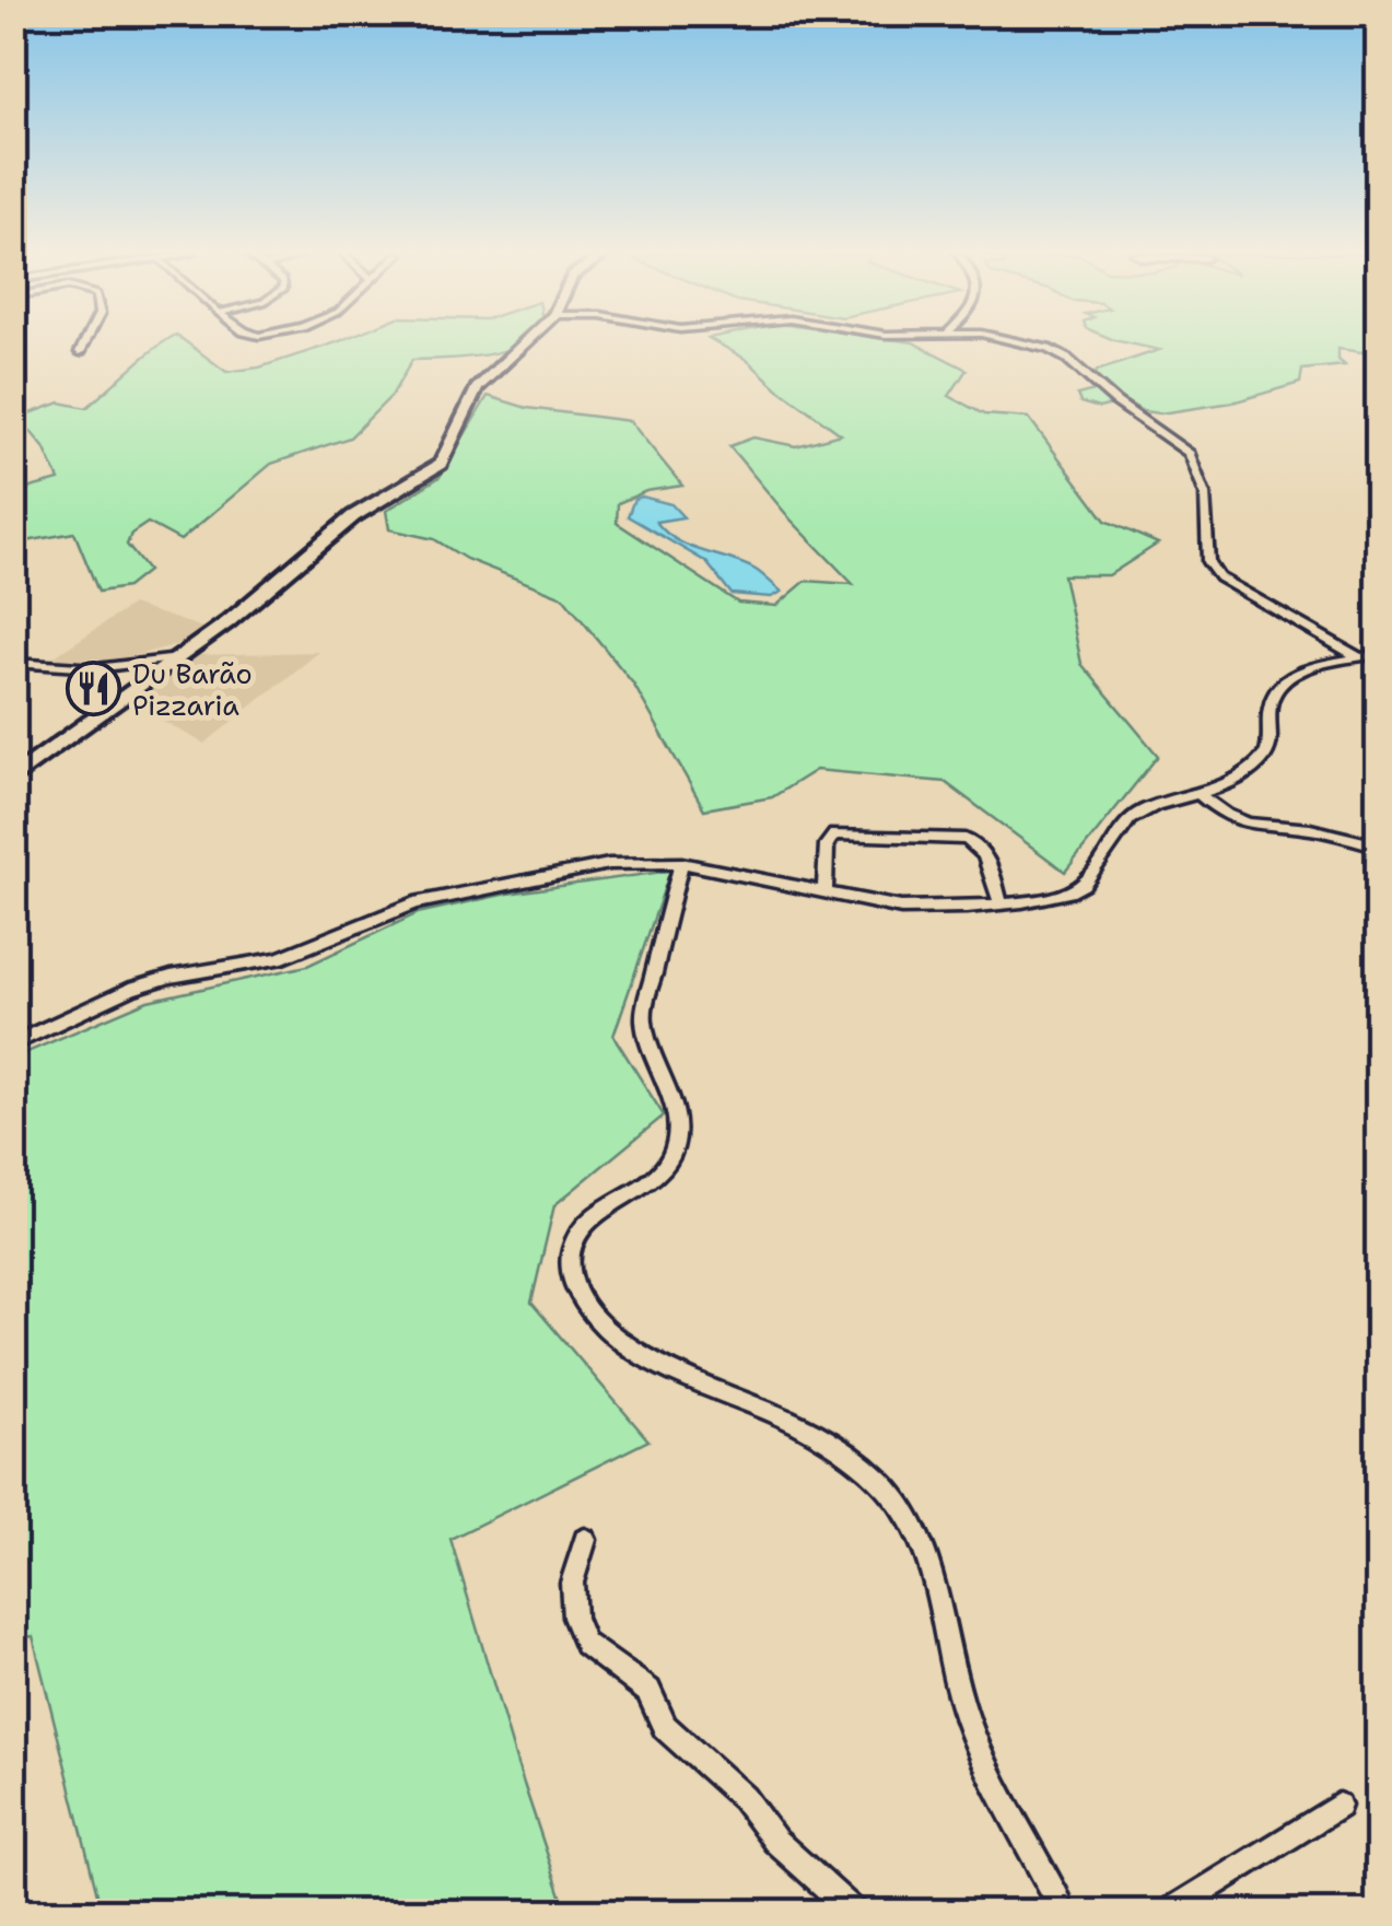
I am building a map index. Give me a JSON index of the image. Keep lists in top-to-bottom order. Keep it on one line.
{"places":{"restaurant":["Du Barão Pizzaria"]}}
